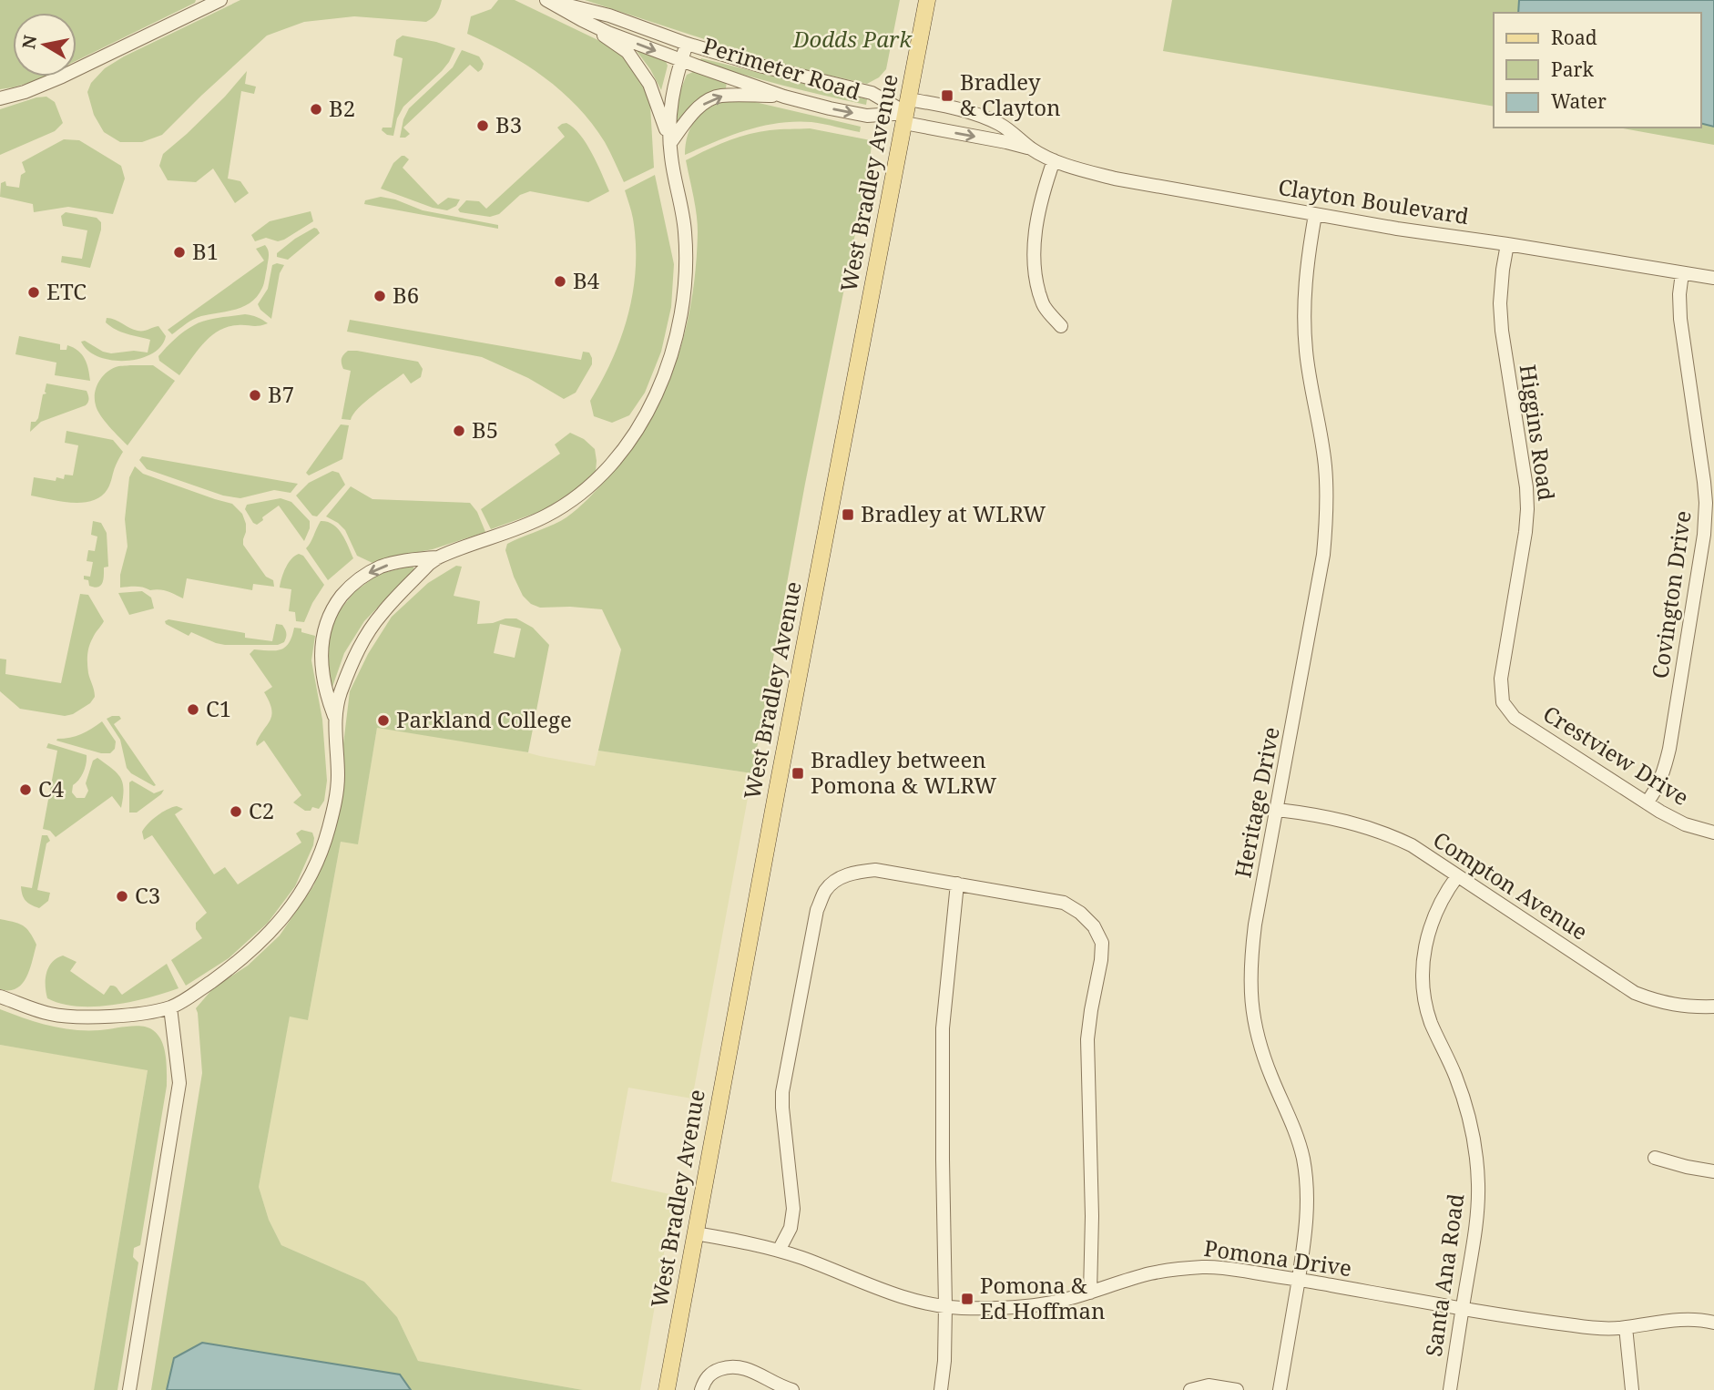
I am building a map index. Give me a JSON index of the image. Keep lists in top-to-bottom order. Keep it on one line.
{"streets":{"main road":["West Bradley Avenue"],"street":["Perimeter Road","Clayton Boulevard","Higgins Road","Covington Drive","Crestview Drive","Heritage Drive","Compton Avenue","Pomona Drive","Santa Ana Road"]},"crossings":[["Perimeter Road","West Bradley Avenue"],["Perimeter Road","Clayton Boulevard"],["West Bradley Avenue","Clayton Boulevard"],["West Bradley Avenue","Pomona Drive"],["Clayton Boulevard","Higgins Road"],["Clayton Boulevard","Covington Drive"],["Clayton Boulevard","Heritage Drive"],["Higgins Road","Crestview Drive"],["Covington Drive","Crestview Drive"],["Heritage Drive","Compton Avenue"],["Heritage Drive","Pomona Drive"],["Compton Avenue","Santa Ana Road"],["Pomona Drive","Santa Ana Road"]],"parks":["Dodds Park"],"places":{"transit":["Bradley & Clayton","Bradley at WLRW","Bradley between Pomona & WLRW","Pomona & Ed Hoffman"],"other":["B2","B3","B1","B4","ETC","B6","B7","B5","C1","Parkland College","C4","C2","C3"]},"legend":["Road","Park","Water"],"north":"left"}
